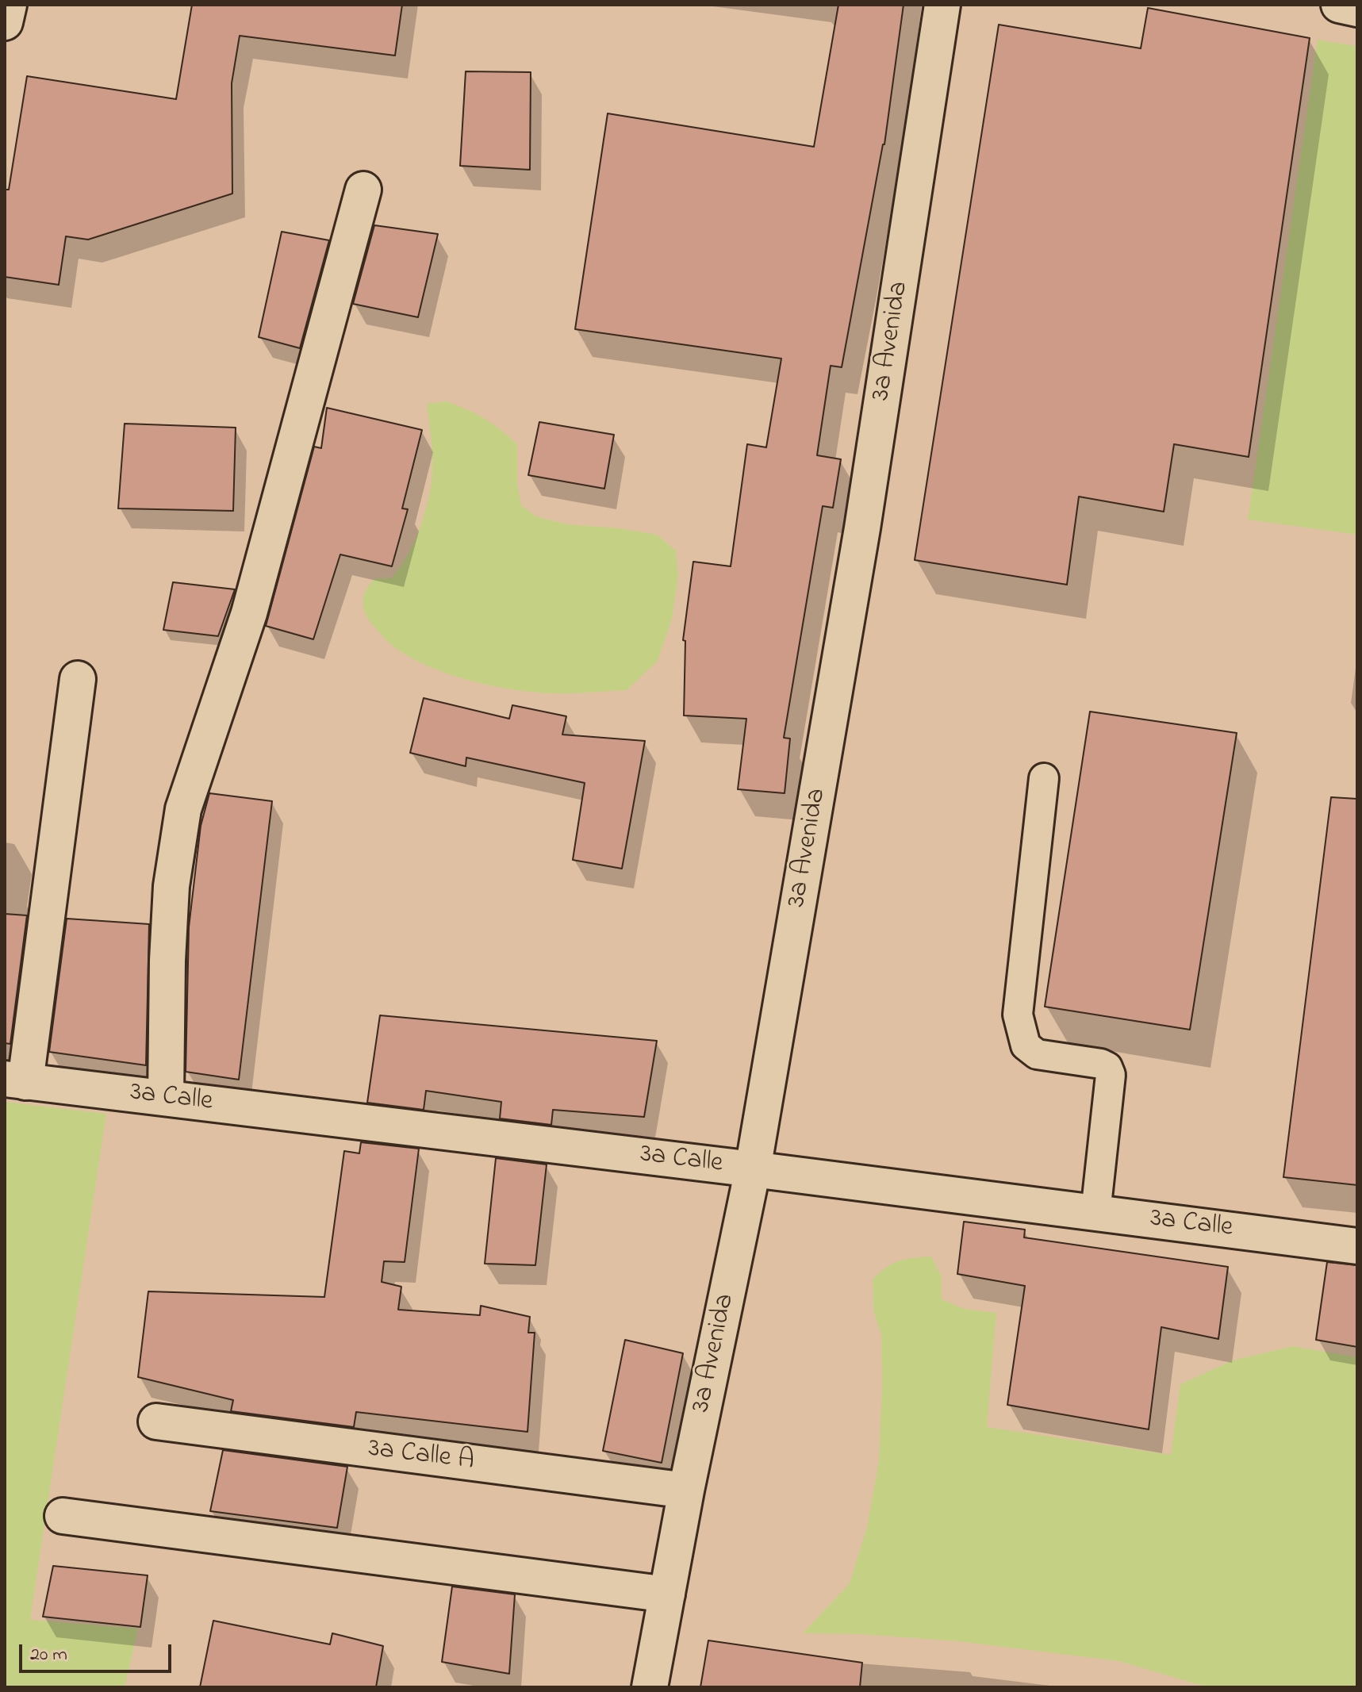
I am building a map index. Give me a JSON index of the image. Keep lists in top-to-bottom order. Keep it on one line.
{"streets":{"street":["3a Avenida","3a Calle","3a Calle A"]},"crossings":[["3a Avenida","3a Calle"],["3a Avenida","3a Calle A"]],"scale_bar":"20 m"}
